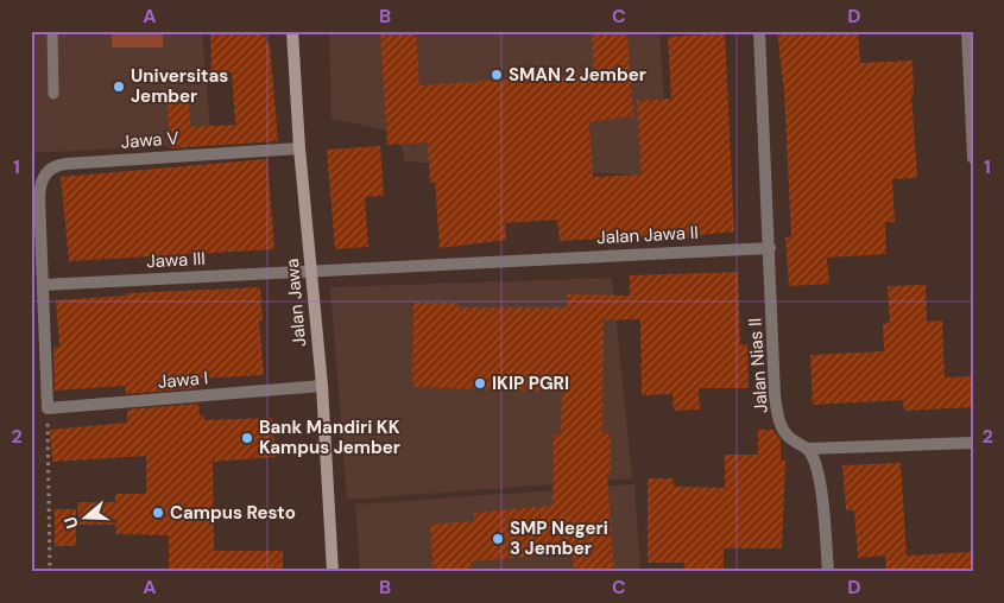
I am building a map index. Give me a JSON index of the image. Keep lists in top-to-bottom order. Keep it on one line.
{"streets":{"main road":["Jalan Jawa"],"street":["Jawa V","Jalan Jawa II","Jawa III","Jalan Nias II","Jawa I"]},"crossings":[["Jawa V","Jawa III"],["Jawa V","Jalan Jawa"],["Jawa V","Jawa I"],["Jalan Jawa II","Jawa III"],["Jalan Jawa II","Jalan Jawa"],["Jalan Jawa II","Jalan Nias II"],["Jawa III","Jalan Jawa"],["Jalan Jawa","Jawa I"]],"places":["SMAN 2 Jember","Universitas Jember","IKIP PGRI","Bank Mandiri KK Kampus Jember","Campus Resto","SMP Negeri 3 Jember"],"north":"left","grid":{"columns":["A","B","C","D"],"rows":["1","2"]}}
